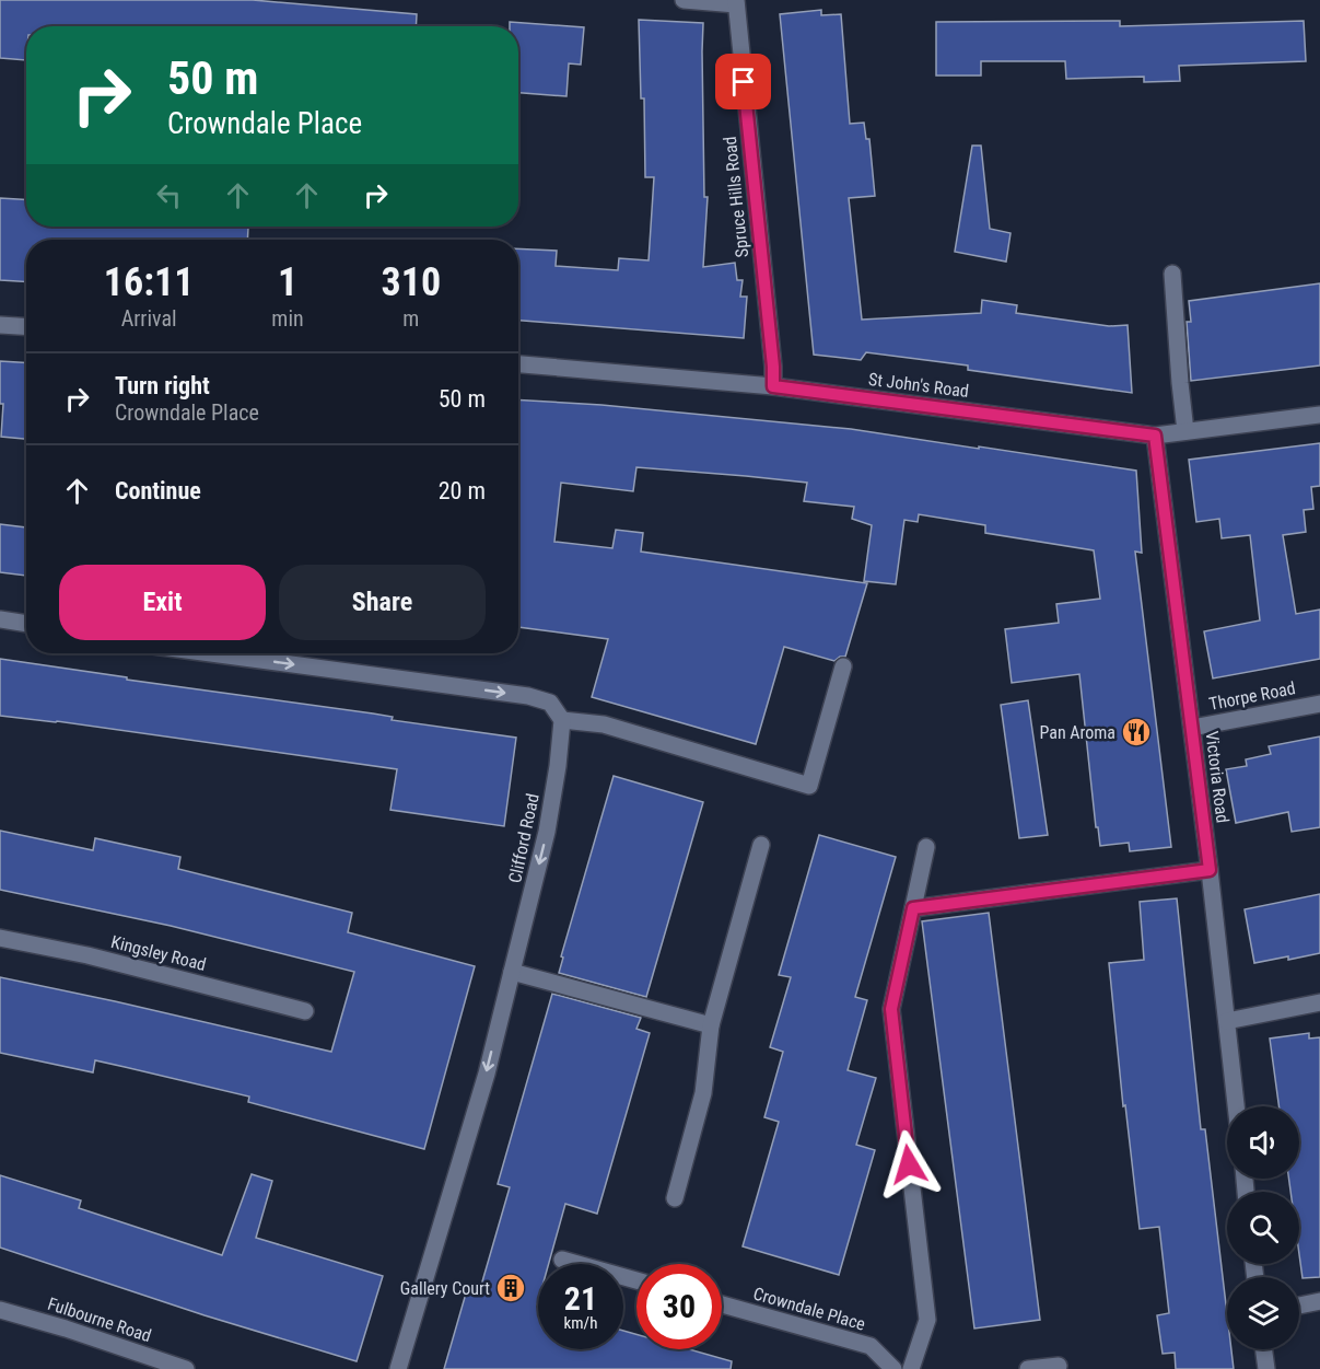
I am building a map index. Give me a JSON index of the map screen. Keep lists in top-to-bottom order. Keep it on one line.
{"streets":{"street":["Spruce Hills Road","St John's Road","Thorpe Road","Victoria Road","Clifford Road","Kingsley Road","Crowndale Place","Fulbourne Road"]},"crossings":[["Spruce Hills Road","St John's Road"],["St John's Road","Victoria Road"],["Thorpe Road","Victoria Road"]],"one_way":["Clifford Road"],"places":{"restaurant":["Pan Aroma"],"building":["Gallery Court"]},"page":{"turn":["50 m","Crowndale Place"],"eta":["16:11","Arrival","1","min","310","m"],"list":[{"name":"Turn right","note":"Crowndale Place","value":"50 m"},{"name":"Continue","value":"20 m"}],"buttons":["Exit","Share"],"speed":"21 km/h","limit":"30"}}
